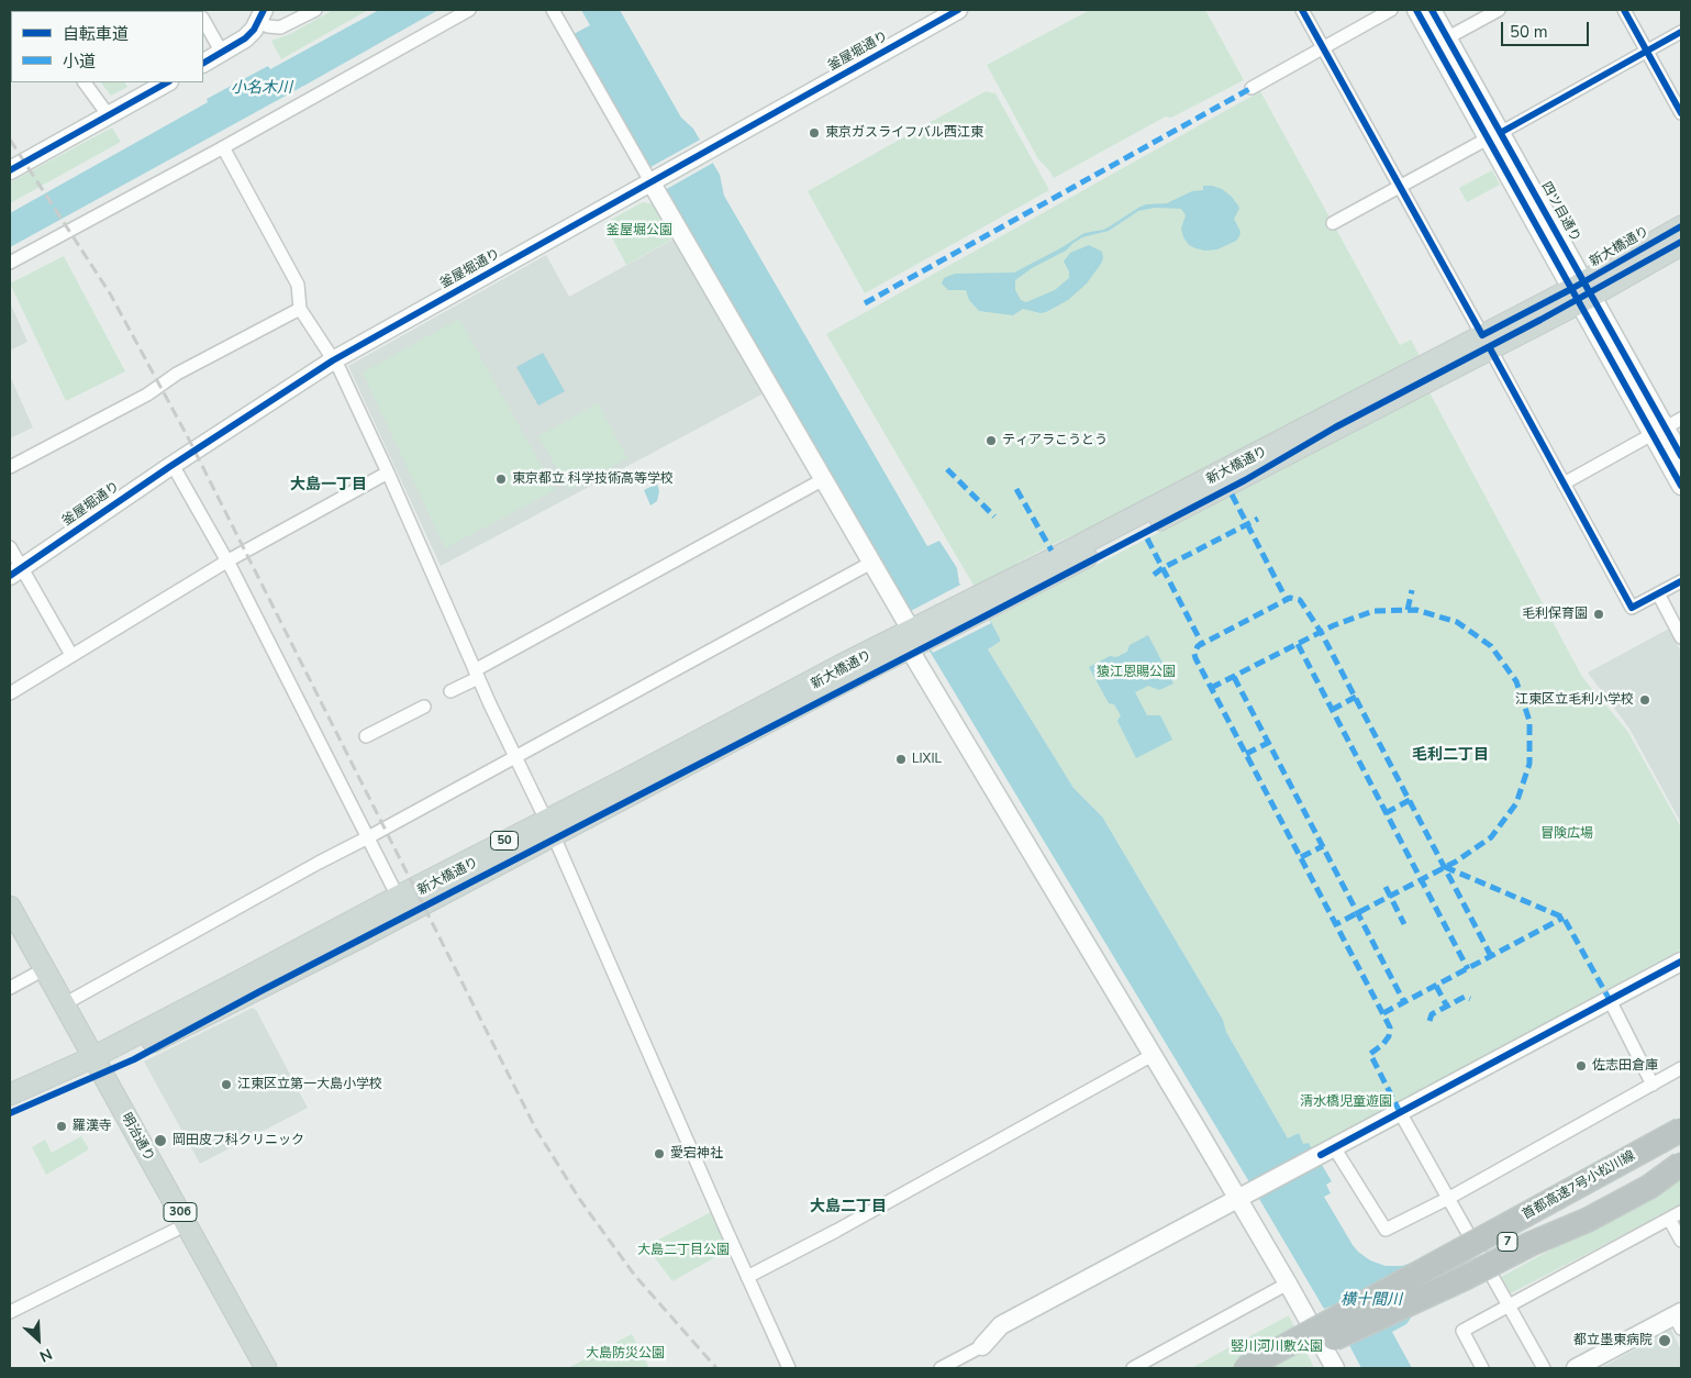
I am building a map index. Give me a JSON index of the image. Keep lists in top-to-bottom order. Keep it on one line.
{"streets":{"highway":["首都高速7号小松川線","7"],"main road":["新大橋通り","50","明治通り","306"],"street":["釜屋堀通り","四ツ目通り"]},"crossings":[["四ツ目通り","新大橋通り"],["新大橋通り","明治通り"]],"districts":["大島一丁目","毛利二丁目","大島二丁目"],"water":["小名木川","横十間川"],"parks":["釜屋堀公園","猿江恩賜公園","冒険広場","清水橋児童遊園","大島二丁目公園","竪川河川敷公園","大島防災公園"],"places":["東京ガスライフバル西江東","ティアラこうとう","東京都立 科学技術高等学校","毛利保育園","江東区立毛利小学校","LIXIL","佐志田倉庫","江東区立第一大島小学校","羅漢寺","岡田皮フ科クリニック","愛宕神社","都立墨東病院"],"legend":["自転車道","小道"],"scale_bar":"50 m","north":"bottom right"}
